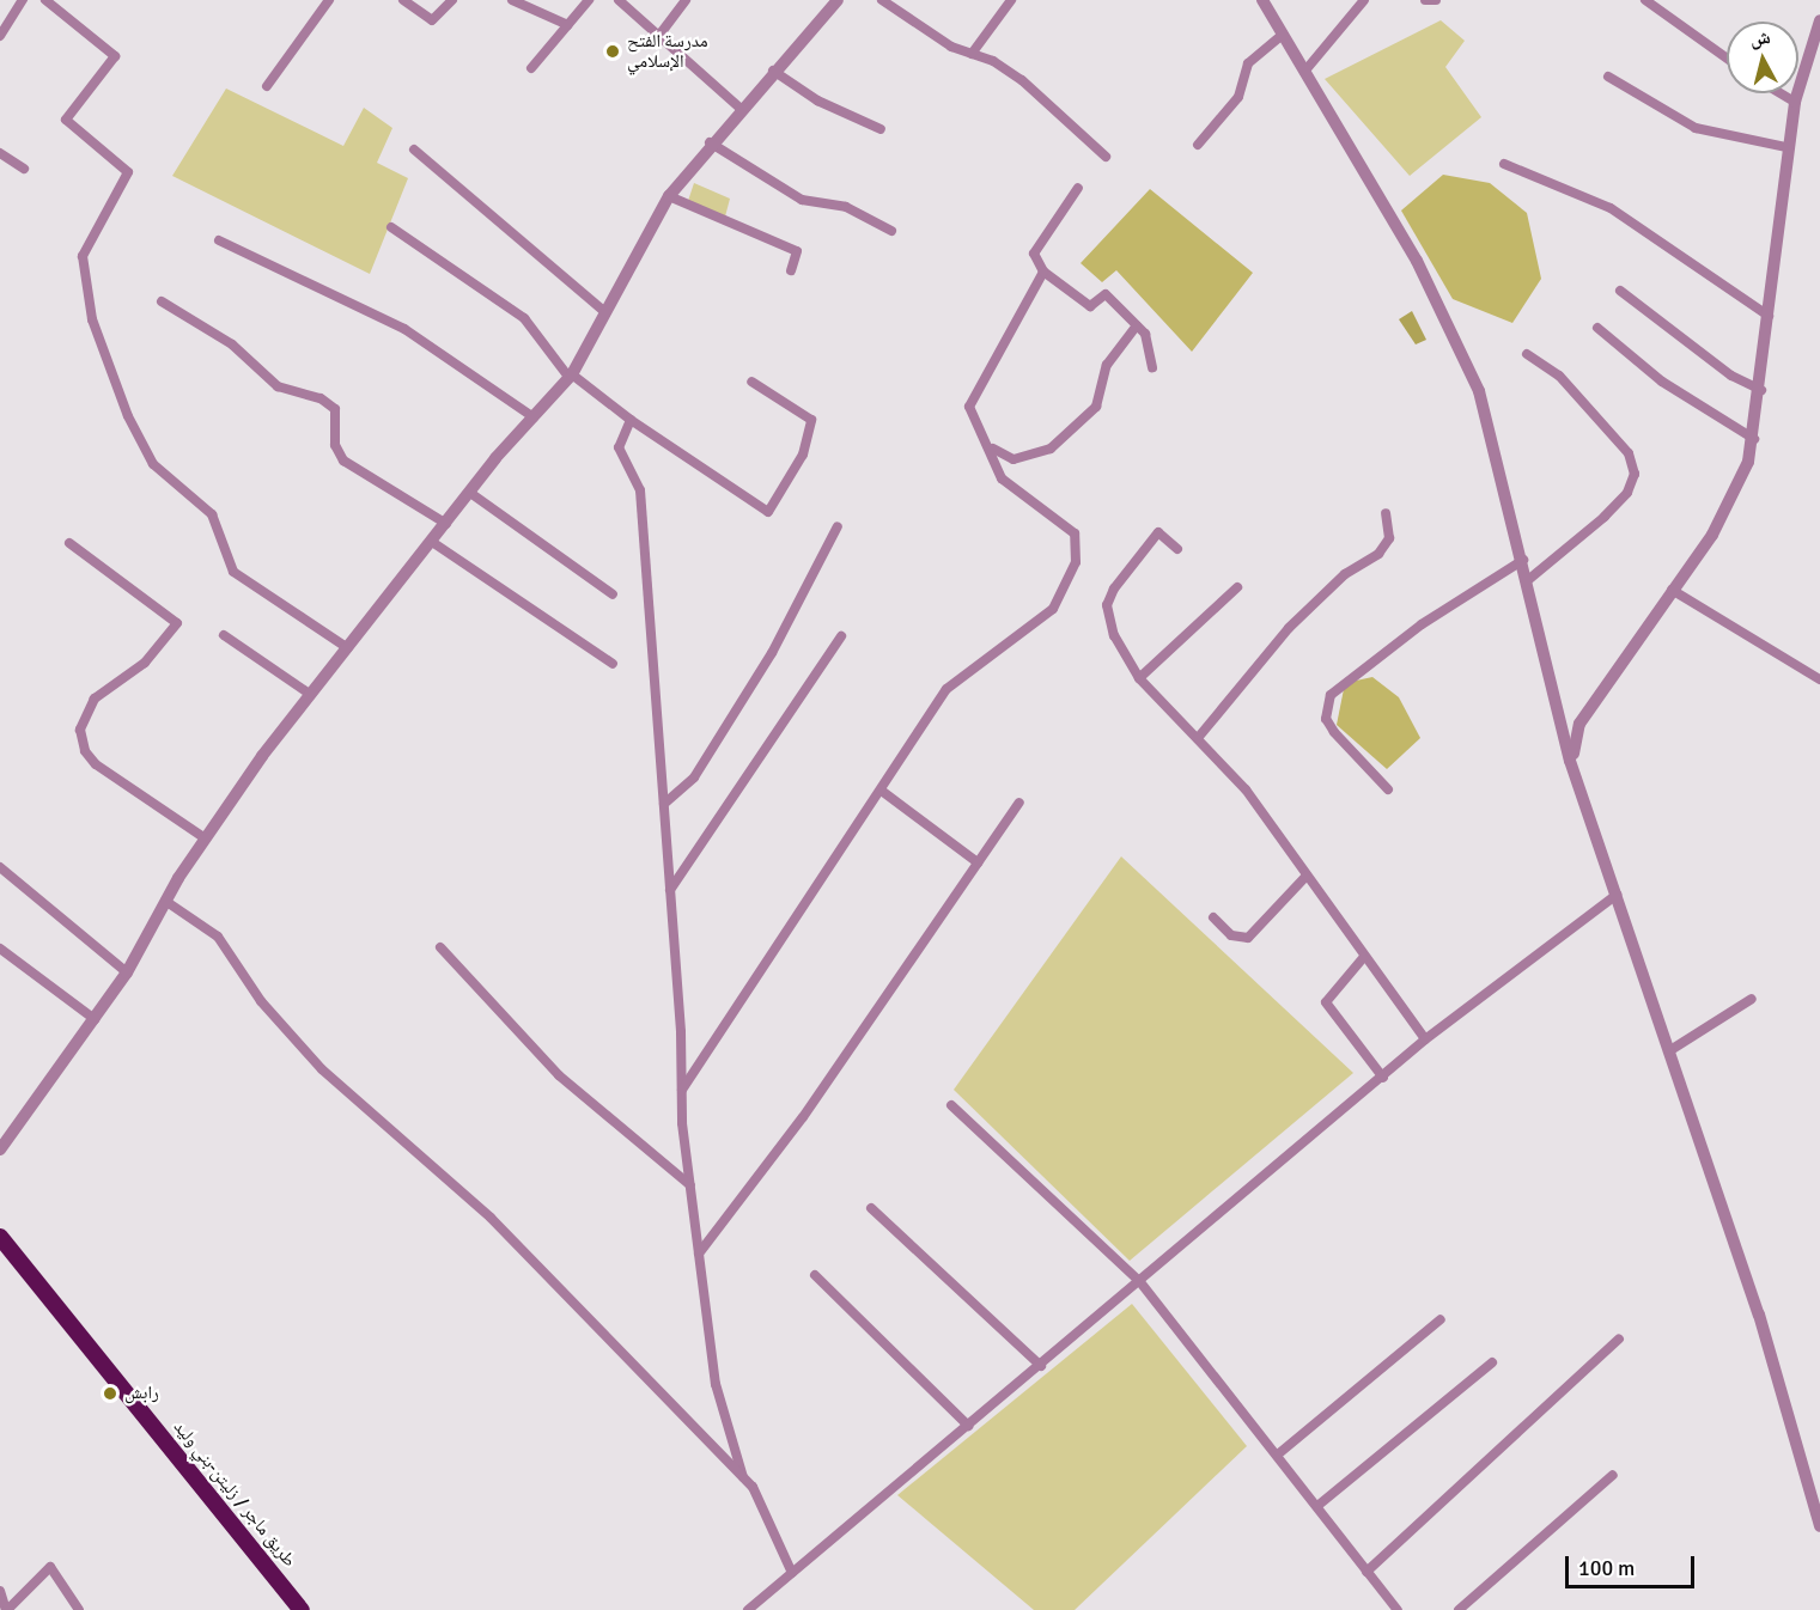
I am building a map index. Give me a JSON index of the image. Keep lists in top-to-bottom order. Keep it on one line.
{"streets":{"highway":["طريق ماجر / زليتن-بني وليد"]},"places":["مدرسة الفتح الإسلامي","رابش"],"scale_bar":"100 m","north":"top"}
